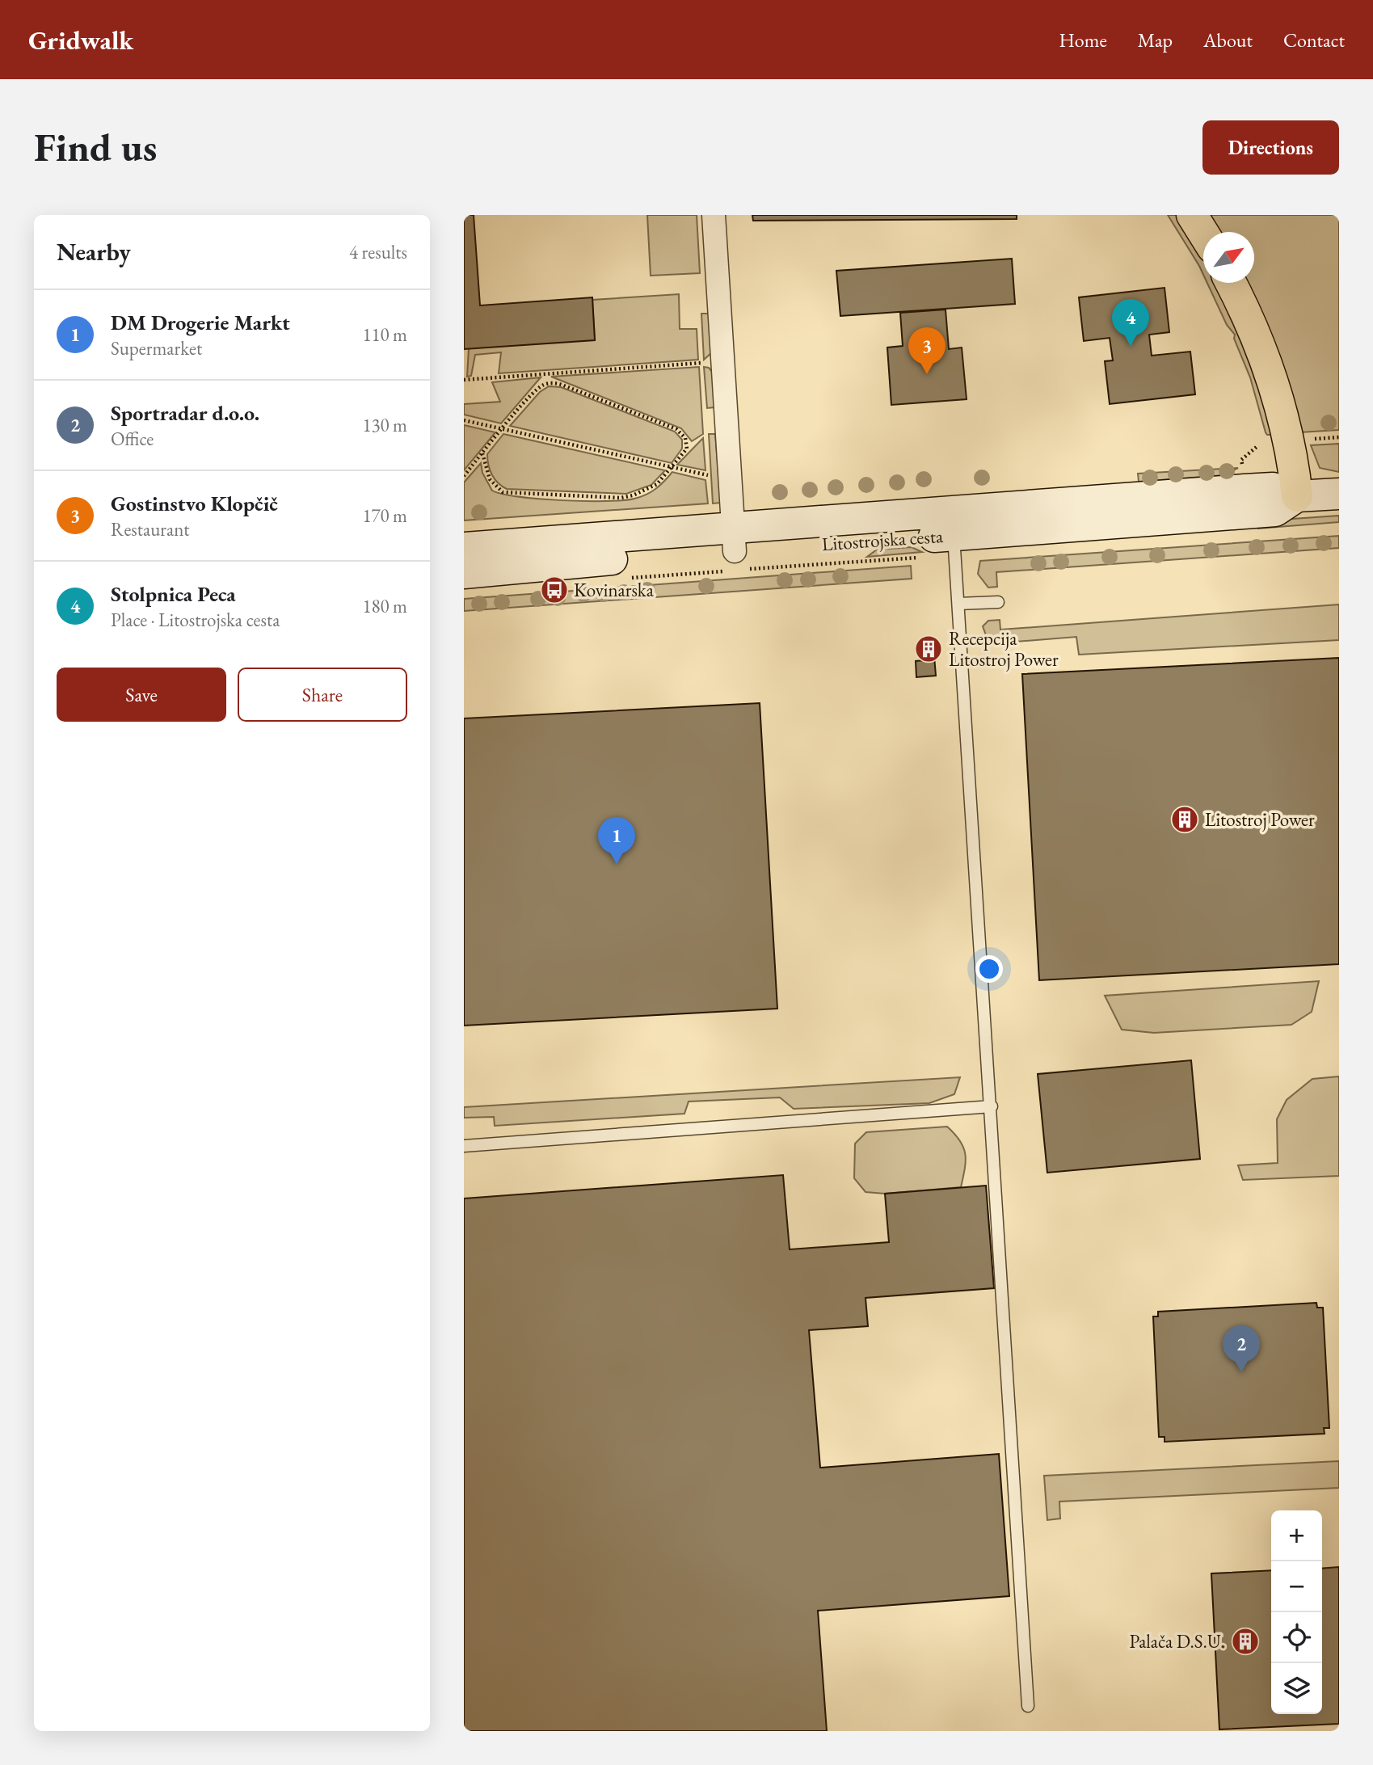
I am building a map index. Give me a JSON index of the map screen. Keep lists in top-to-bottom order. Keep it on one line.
{"streets":{"main road":["Litostrojska cesta"]},"places":{"bus stop":["Kovinarska"],"building":["Recepcija Litostroj Power","Litostroj Power","Palača D.S.U."]},"north":"top right","page":{"header":"Gridwalk","nav":["Home","Map","About","Contact"],"buttons":["Directions",["Save","Share"]],"title":"Find us","heading":["Nearby","4 results"],"list":[{"mark":"1","name":"DM Drogerie Markt","note":"Supermarket","value":"110 m"},{"mark":"2","name":"Sportradar d.o.o.","note":"Office","value":"130 m"},{"mark":"3","name":"Gostinstvo Klopčič","note":"Restaurant","value":"170 m"},{"mark":"4","name":"Stolpnica Peca","note":"Place · Litostrojska cesta","value":"180 m"}],"pins":["4","3","1","2"],"map_buttons":["+","−"]}}
